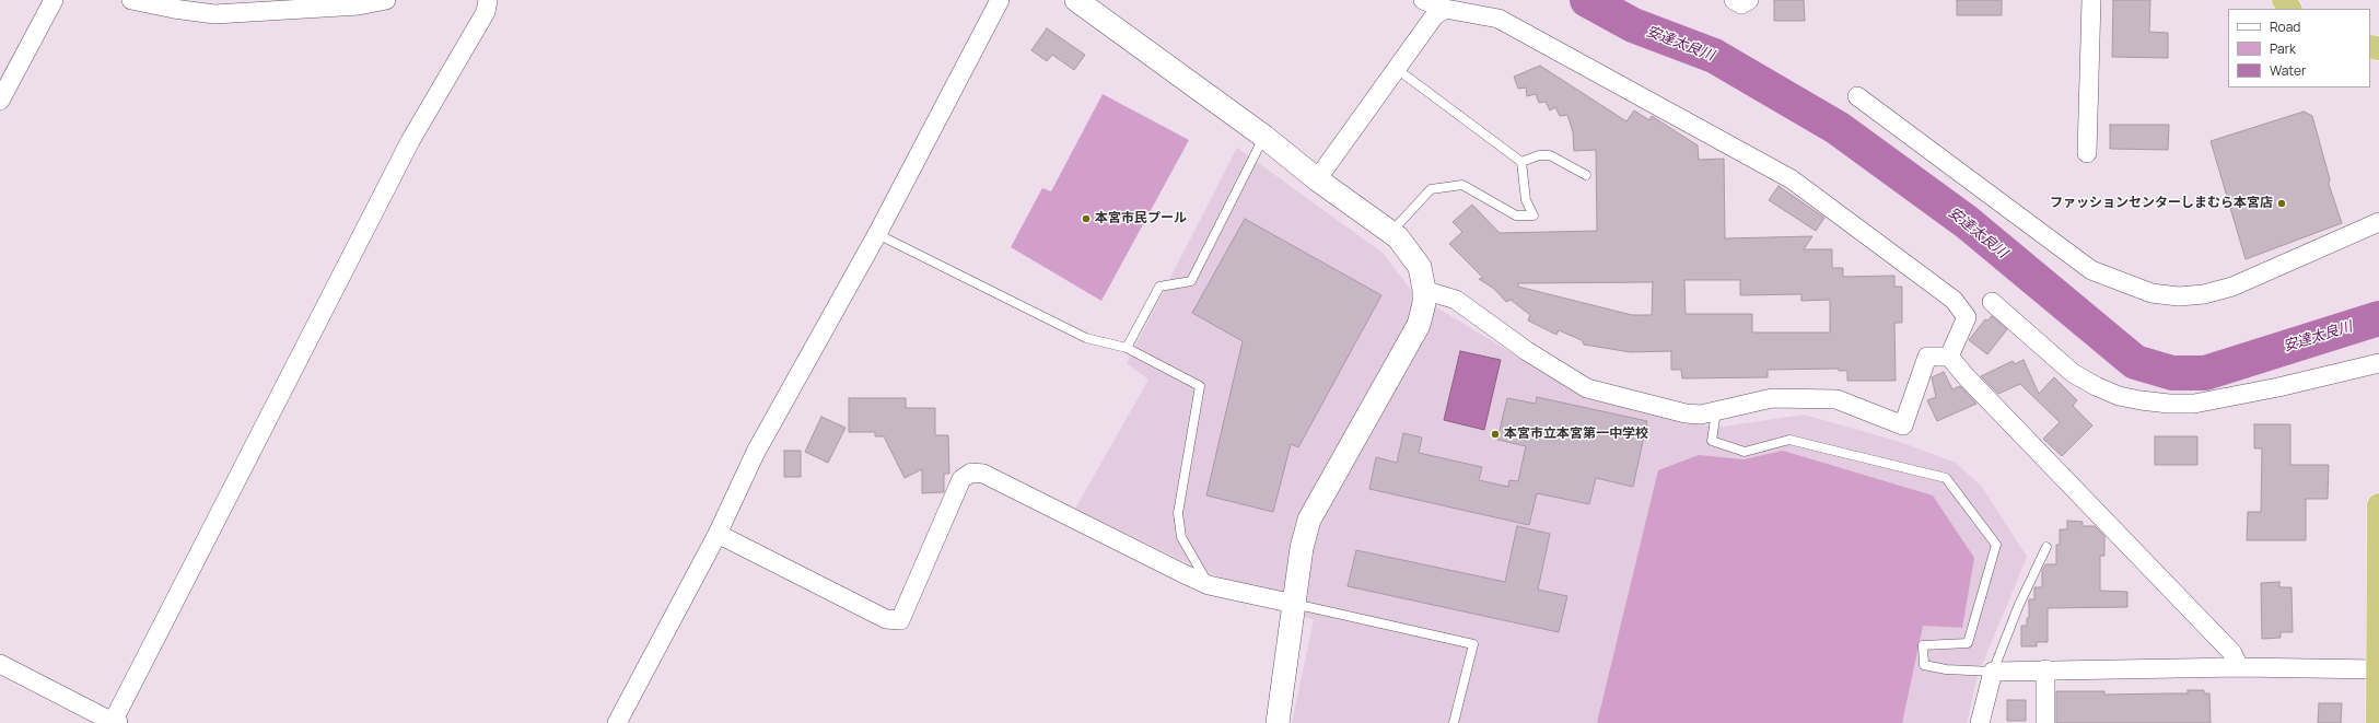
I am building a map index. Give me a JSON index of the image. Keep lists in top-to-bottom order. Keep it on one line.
{"water":["安達太良川"],"places":["ファッションセンターしまむら本宮店","本宮市民プール","本宮市立本宮第一中学校"],"legend":["Road","Park","Water"]}
